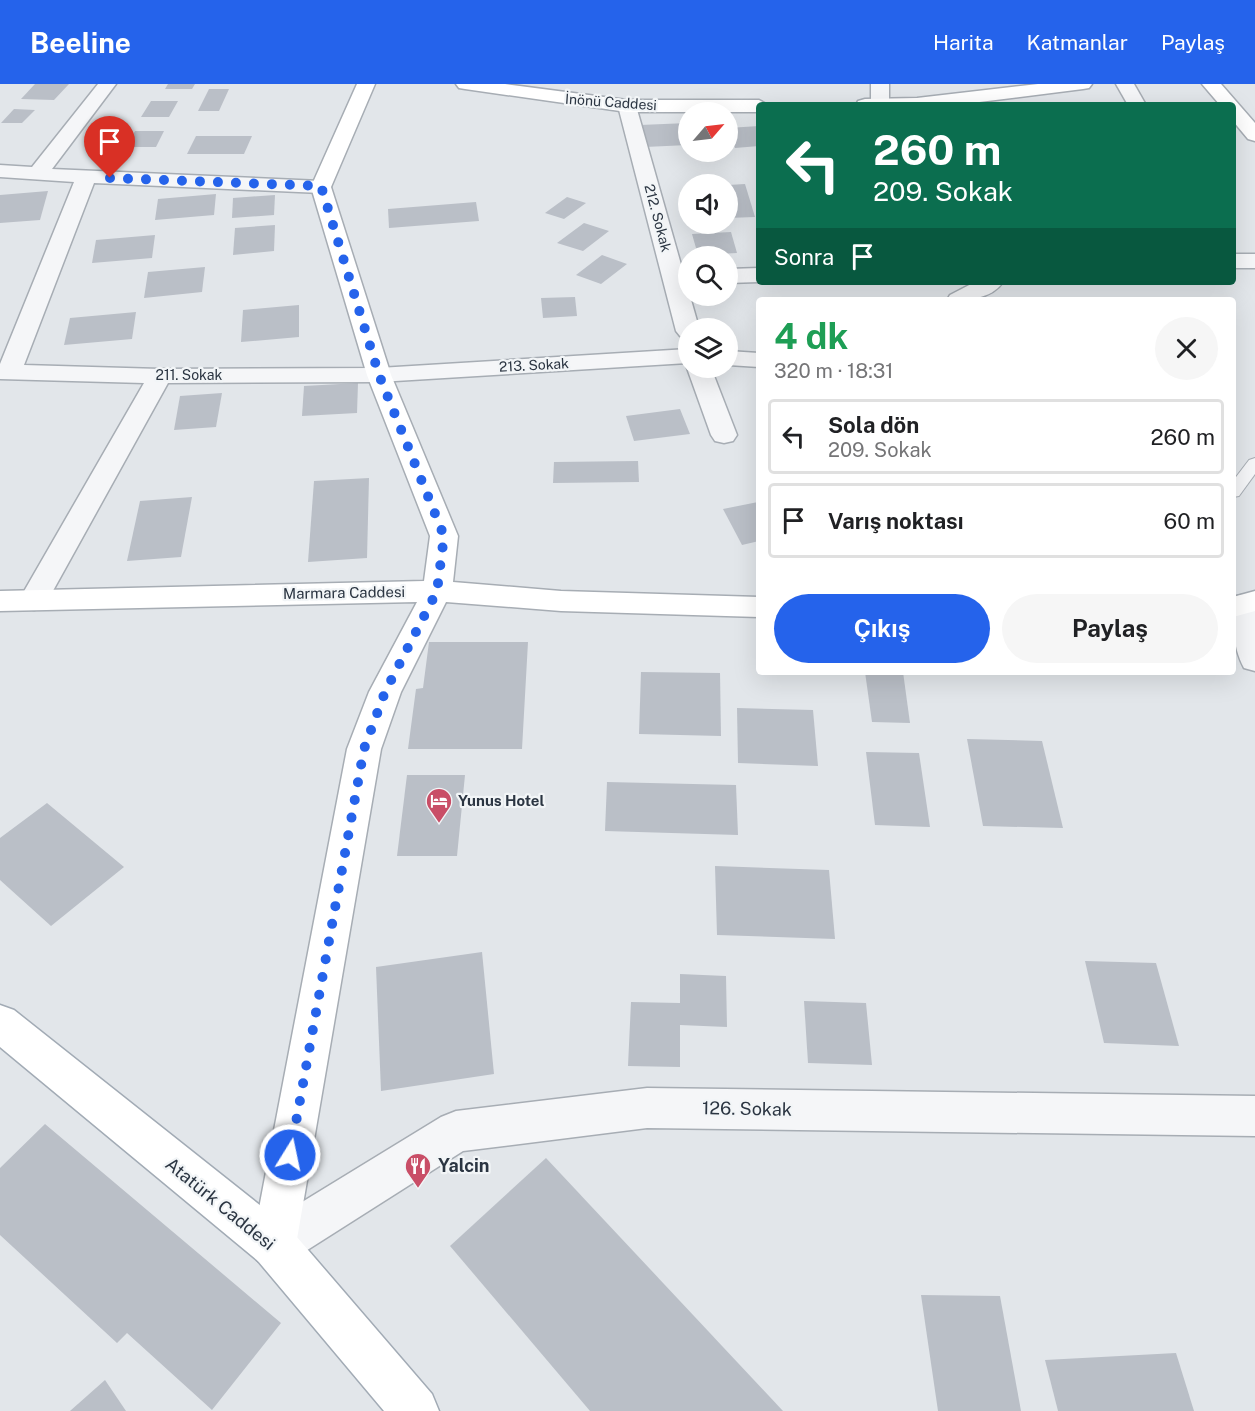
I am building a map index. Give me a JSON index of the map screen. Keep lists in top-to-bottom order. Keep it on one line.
{"streets":{"street":["İnönü Caddesi","212. Sokak","213. Sokak","211. Sokak","Marmara Caddesi","126. Sokak","Atatürk Caddesi"]},"crossings":[["İnönü Caddesi","212. Sokak"],["213. Sokak","211. Sokak"],["126. Sokak","Atatürk Caddesi"]],"places":{"hotel":["Yunus Hotel"],"restaurant":["Yalcin"]},"north":"top right","page":{"header":"Beeline","nav":["Harita","Katmanlar","Paylaş"],"turn":["260 m","209. Sokak"],"then":"Sonra","heading":["4 dk","320 m · 18:31"],"list":[{"name":"Sola dön","note":"209. Sokak","value":"260 m"},{"name":"Varış noktası","value":"60 m"}],"buttons":["Çıkış","Paylaş"]}}
